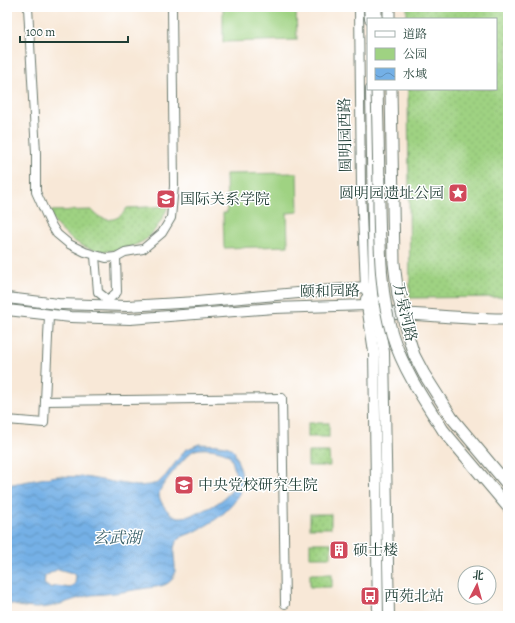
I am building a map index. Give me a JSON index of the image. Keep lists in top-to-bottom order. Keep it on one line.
{"streets":{"highway":["万泉河路"],"main road":["颐和园路"],"street":["圆明园西路"]},"crossings":[["圆明园西路","颐和园路"]],"water":["玄武湖"],"places":{"place":["圆明园遗址公园"],"school or university":["国际关系学院","中央党校研究生院"],"building":["硕士楼"],"bus stop":["西苑北站"]},"legend":["道路","公园","水域"],"scale_bar":"100 m","north":"top"}
